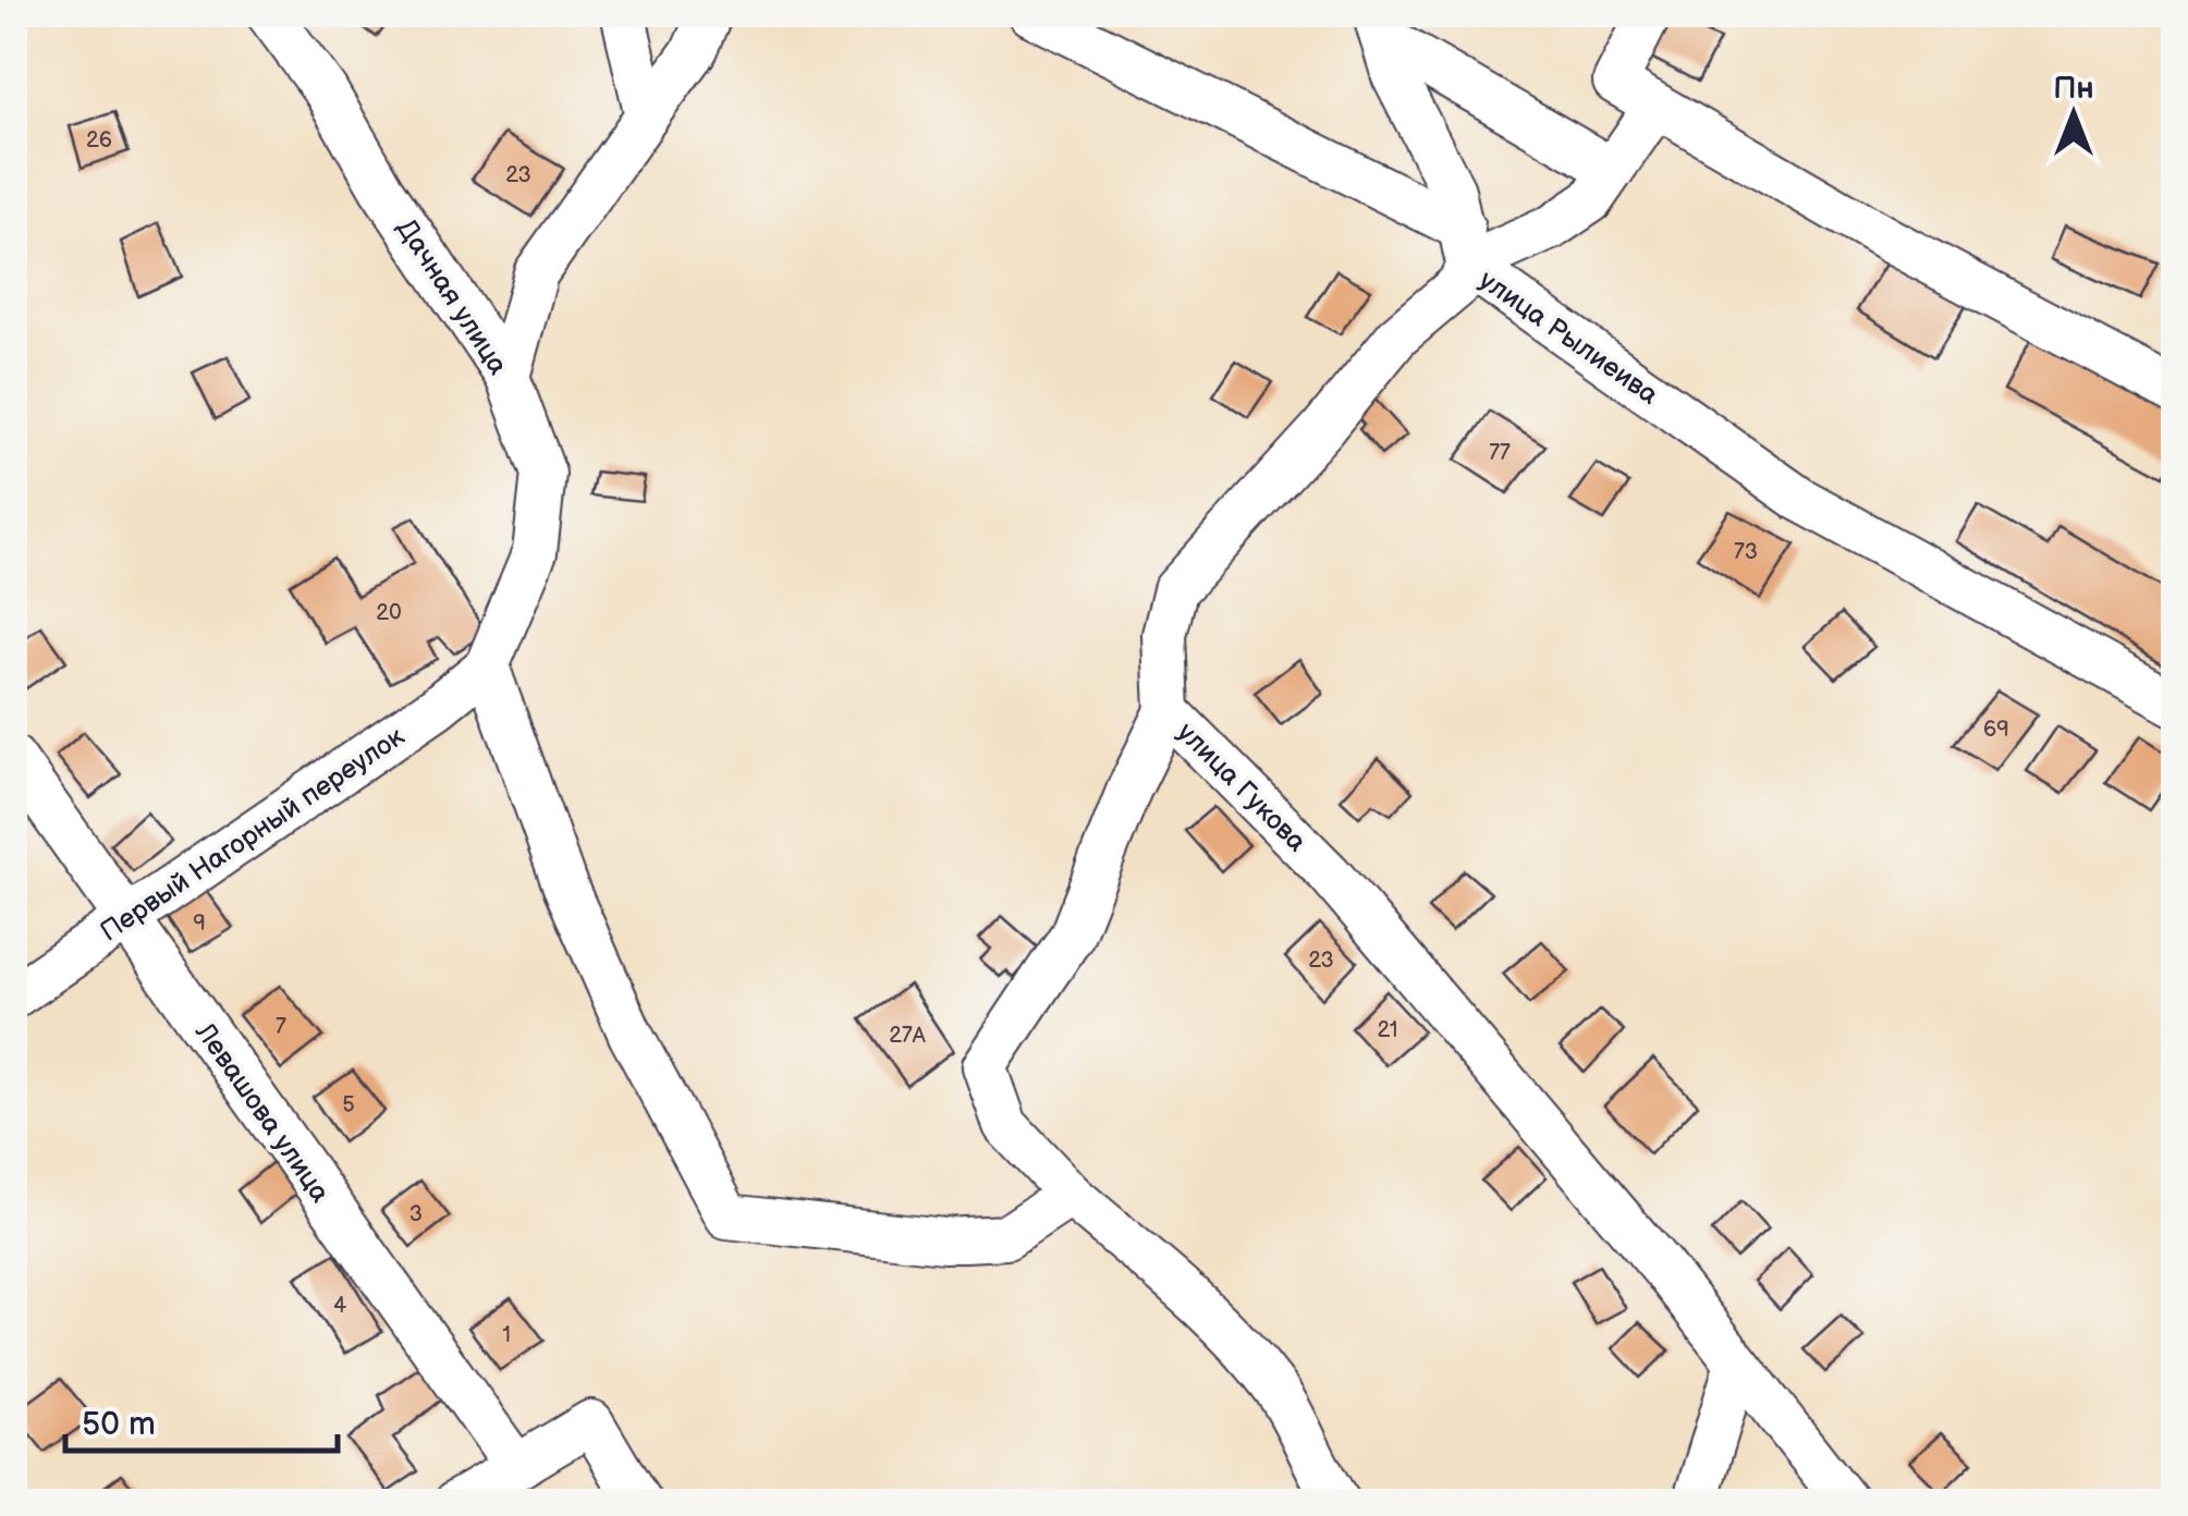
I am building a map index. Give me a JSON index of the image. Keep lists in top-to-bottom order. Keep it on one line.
{"streets":{"street":["Дачная улица","улица Рылиеива","улица Гукова","Первый Нагорный переулок","Левашова улица"]},"crossings":[["Дачная улица","Первый Нагорный переулок"],["улица Рылиеива","улица Гукова"],["Первый Нагорный переулок","Левашова улица"]],"house_numbers":["26","23","77","73","20","69","9","23","7","21","27А","5","3","4","1"],"scale_bar":"50 m","north":"top"}
